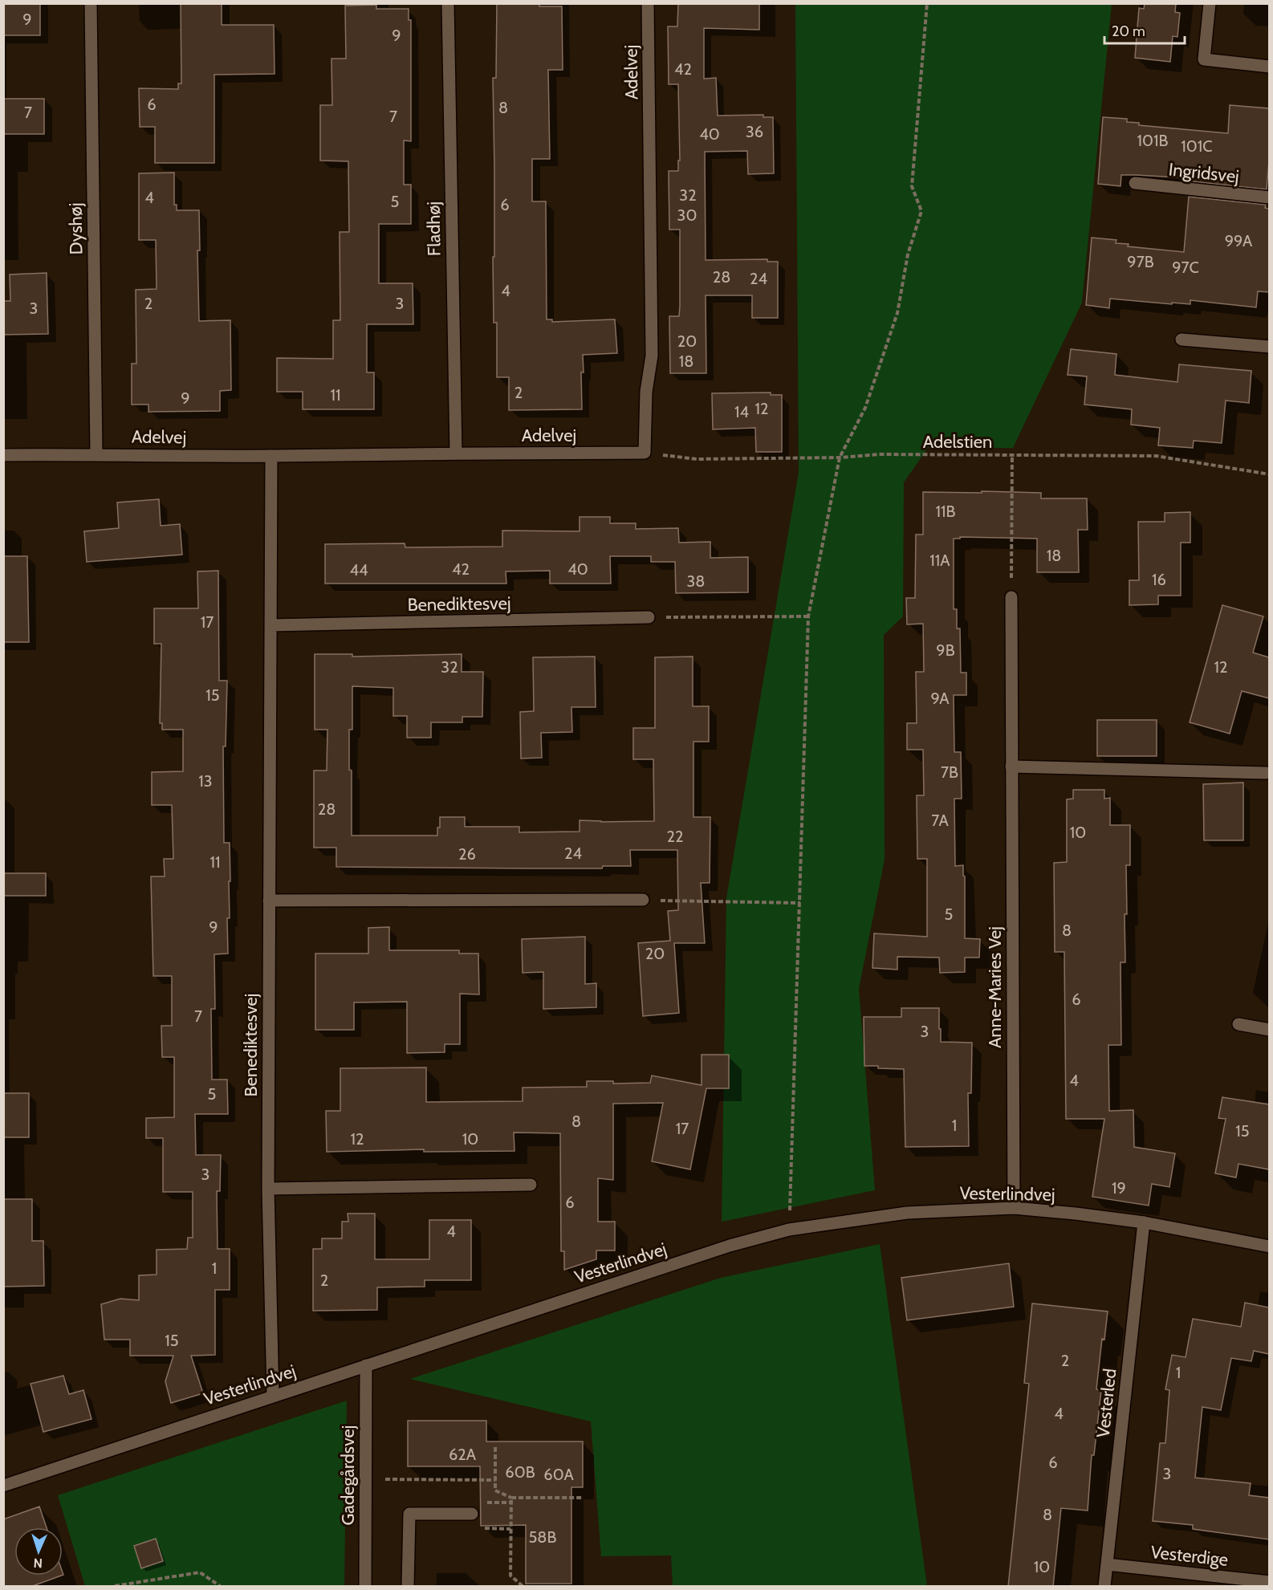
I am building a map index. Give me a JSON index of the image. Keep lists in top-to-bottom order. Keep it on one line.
{"streets":{"street":["Adelvej","Ingridsvej","Dyshøj","Fladhøj","Benediktesvej","Anne-Maries Vej","Vesterlindvej","Vesterled","Gadegårdsvej","Vesterdige"],"path":["Adelstien"]},"crossings":[["Adelvej","Dyshøj"],["Adelvej","Fladhøj"],["Adelvej","Adelstien"],["Adelvej","Benediktesvej"],["Benediktesvej","Vesterlindvej"],["Anne-Maries Vej","Vesterlindvej"],["Vesterlindvej","Vesterled"],["Vesterlindvej","Gadegårdsvej"],["Vesterled","Vesterdige"]],"house_numbers":["9","9","42","6","8","7","7","36","40","101B","101C","32","4","5","6","30","99A","97B","97C","28","24","4","2","3","3","20","18","2","11","9","12","14","11B","18","11A","42","40","44","16","38","17","9B","32","12","15","9A","7B","13","28","7A","10","22","24","26","11","5","9","8","20","6","7","3","4","5","8","1","17","15","12","10","3","19","6","4","1","2","15","2","1","4","62A","6","60B","3","60A","8","58B","10"],"scale_bar":"20 m","north":"bottom"}
